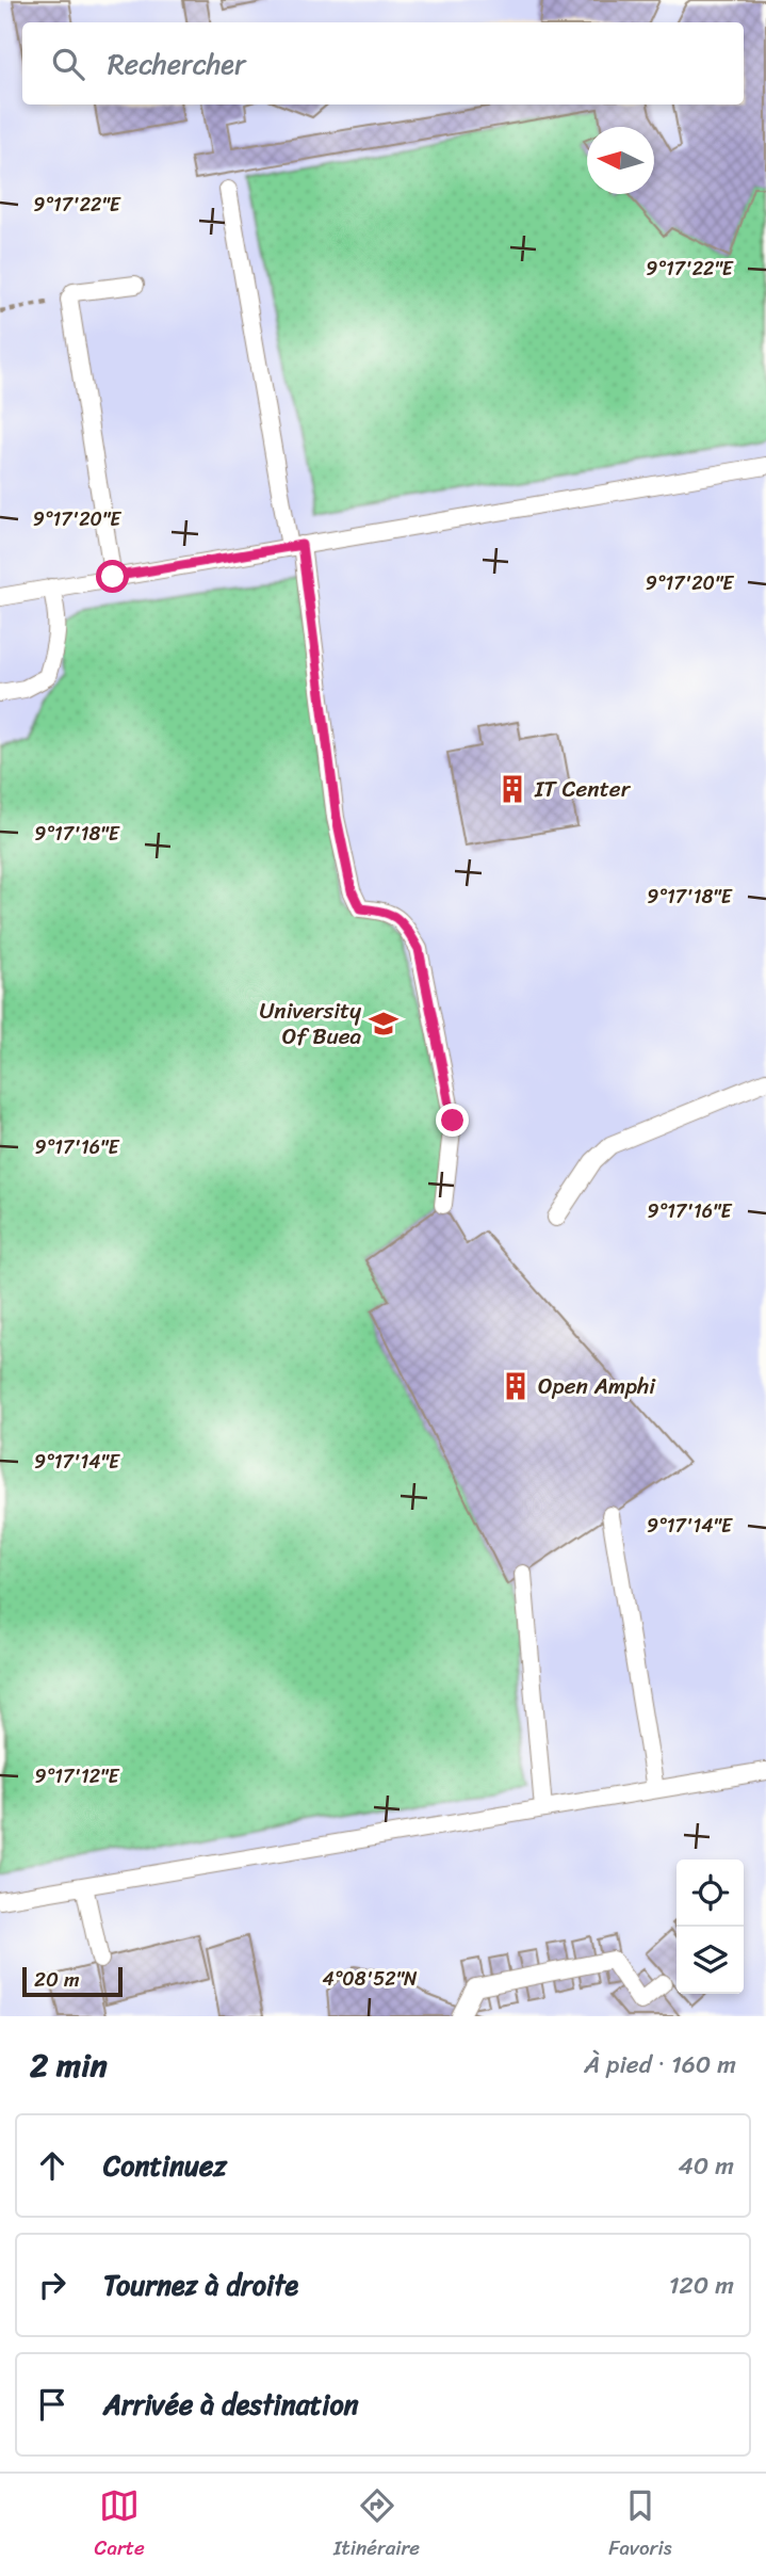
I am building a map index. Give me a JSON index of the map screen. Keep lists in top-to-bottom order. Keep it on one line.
{"places":{"building":["IT Center","Open Amphi"],"school or university":["University Of Buea"]},"scale_bar":"20 m","north":"left","page":{"search":"Rechercher","scale":"20 m","heading":["2 min","À pied · 160 m"],"list":[["Continuez","40 m"],["Tournez à droite","120 m"],"Arrivée à destination"],"nav":["Carte","Itinéraire","Favoris"]},"coordinates":["9°17'22\"E","9°17'20\"E","9°17'18\"E","9°17'16\"E","9°17'14\"E","9°17'12\"E","4°08'52\"N"]}
